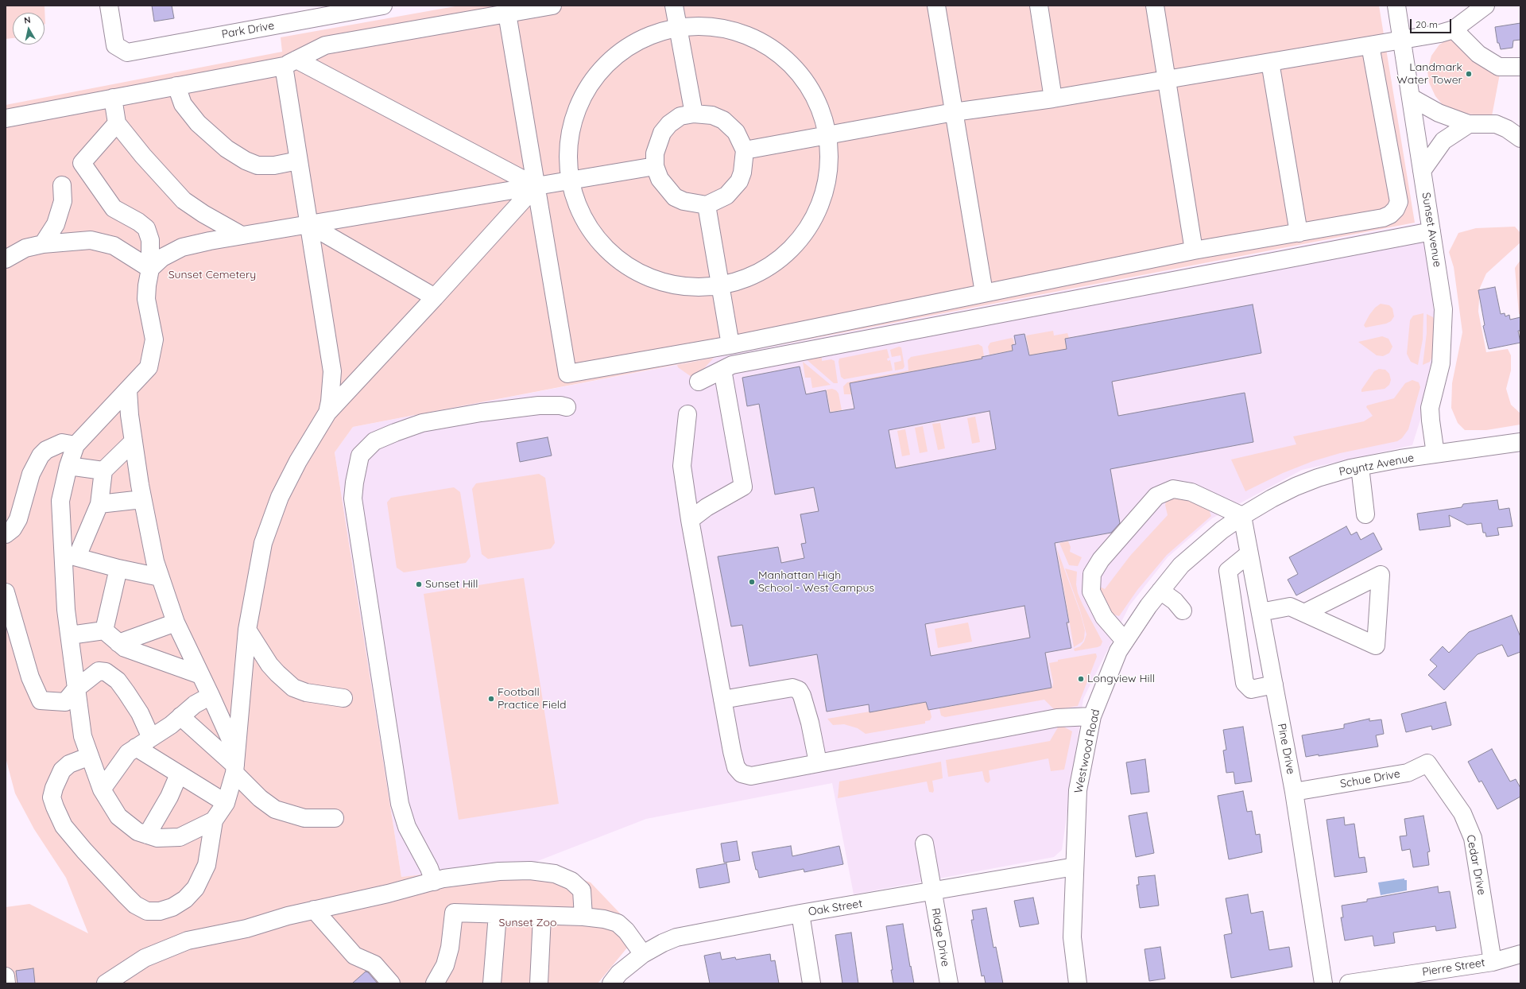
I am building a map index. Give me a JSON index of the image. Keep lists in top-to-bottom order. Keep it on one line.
{"streets":{"street":["Park Drive","Sunset Avenue","Poyntz Avenue","Pine Drive","Westwood Road","Schue Drive","Cedar Drive","Oak Street","Ridge Drive","Pierre Street"]},"crossings":[["Sunset Avenue","Poyntz Avenue"],["Poyntz Avenue","Pine Drive"],["Poyntz Avenue","Westwood Road"],["Pine Drive","Westwood Road"],["Pine Drive","Schue Drive"],["Westwood Road","Oak Street"],["Schue Drive","Cedar Drive"],["Cedar Drive","Pierre Street"],["Oak Street","Ridge Drive"]],"parks":["Sunset Cemetery","Sunset Zoo"],"places":["Landmark Water Tower","Manhattan High School - West Campus","Sunset Hill","Longview Hill","Football Practice Field"],"scale_bar":"20 m","north":"top"}
